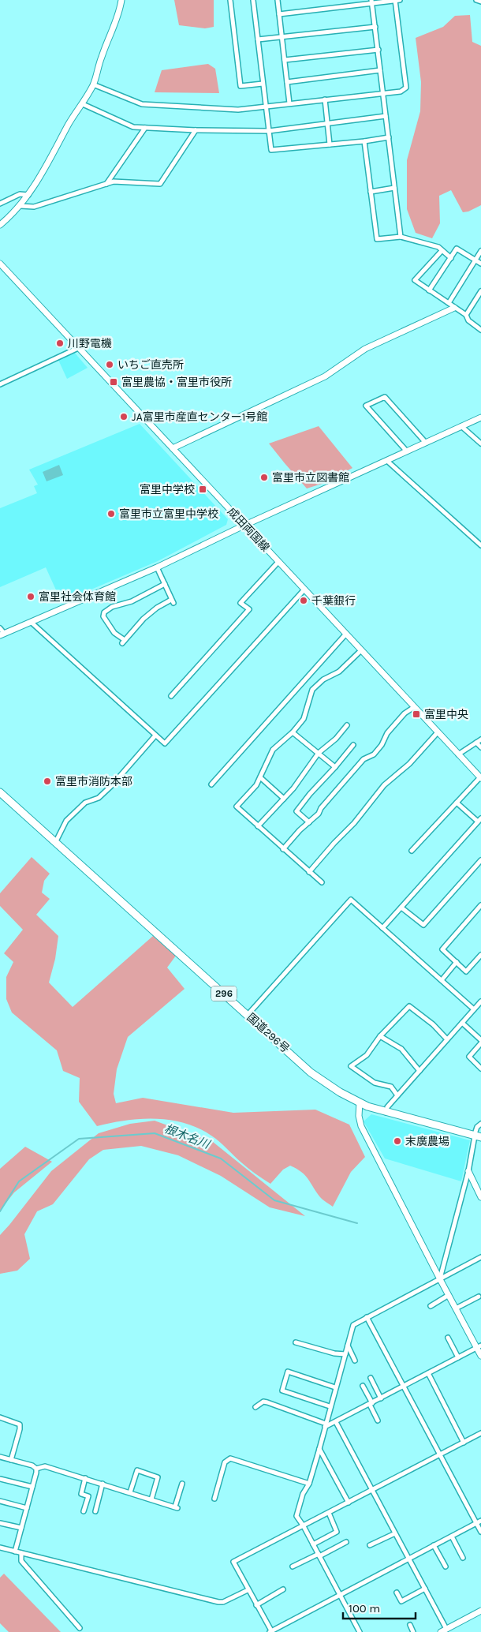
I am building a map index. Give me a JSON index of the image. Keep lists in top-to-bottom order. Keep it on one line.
{"streets":{"highway":["296","国道296号"],"street":["成田両国線"]},"water":["根木名川"],"places":{"other":["川野電機","いちご直売所","JA富里市産直センター1号館","富里市立図書館","富里市立富里中学校","富里社会体育館","千葉銀行","富里市消防本部","末廣農場"],"transit":["富里農協・富里市役所","富里中学校","富里中央"]},"scale_bar":"100 m"}
